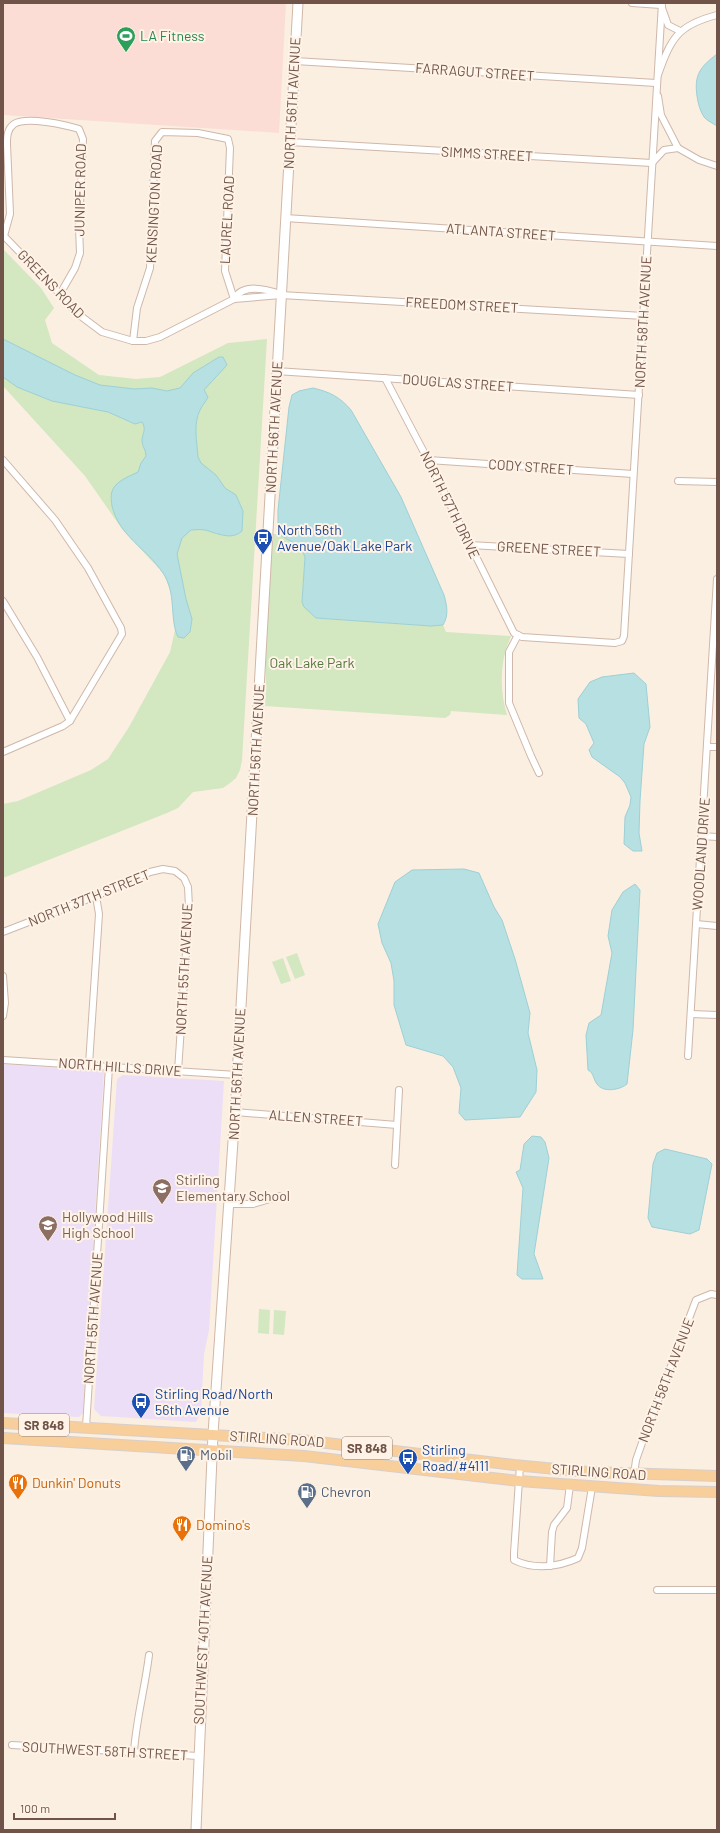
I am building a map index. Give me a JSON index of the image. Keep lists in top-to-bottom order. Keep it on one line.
{"streets":{"main road":["SR 848","STIRLING ROAD"],"street":["FARRAGUT STREET","NORTH 56TH AVENUE","SIMMS STREET","JUNIPER ROAD","KENSINGTON ROAD","LAUREL ROAD","ATLANTA STREET","GREENS ROAD","FREEDOM STREET","NORTH 58TH AVENUE","DOUGLAS STREET","CODY STREET","NORTH 57TH DRIVE","GREENE STREET","WOODLAND DRIVE","NORTH 37TH STREET","NORTH 55TH AVENUE","NORTH HILLS DRIVE","ALLEN STREET","SOUTHWEST 40TH AVENUE","SOUTHWEST 58TH STREET"]},"crossings":[["FARRAGUT STREET","NORTH 56TH AVENUE"],["FARRAGUT STREET","NORTH 58TH AVENUE"],["NORTH 56TH AVENUE","SIMMS STREET"],["NORTH 56TH AVENUE","ATLANTA STREET"],["NORTH 56TH AVENUE","GREENS ROAD"],["NORTH 56TH AVENUE","FREEDOM STREET"],["NORTH 56TH AVENUE","DOUGLAS STREET"],["NORTH 56TH AVENUE","NORTH HILLS DRIVE"],["NORTH 56TH AVENUE","ALLEN STREET"],["NORTH 56TH AVENUE","STIRLING ROAD"],["NORTH 56TH AVENUE","SOUTHWEST 40TH AVENUE"],["SIMMS STREET","NORTH 58TH AVENUE"],["JUNIPER ROAD","GREENS ROAD"],["KENSINGTON ROAD","LAUREL ROAD"],["KENSINGTON ROAD","GREENS ROAD"],["LAUREL ROAD","GREENS ROAD"],["ATLANTA STREET","NORTH 58TH AVENUE"],["GREENS ROAD","FREEDOM STREET"],["FREEDOM STREET","NORTH 58TH AVENUE"],["NORTH 58TH AVENUE","DOUGLAS STREET"],["NORTH 58TH AVENUE","CODY STREET"],["NORTH 58TH AVENUE","NORTH 57TH DRIVE"],["NORTH 58TH AVENUE","GREENE STREET"],["NORTH 58TH AVENUE","STIRLING ROAD"],["DOUGLAS STREET","NORTH 57TH DRIVE"],["CODY STREET","NORTH 57TH DRIVE"],["NORTH 57TH DRIVE","GREENE STREET"],["NORTH 37TH STREET","NORTH 55TH AVENUE"],["NORTH 55TH AVENUE","NORTH HILLS DRIVE"],["NORTH 55TH AVENUE","STIRLING ROAD"],["STIRLING ROAD","SOUTHWEST 40TH AVENUE"],["SOUTHWEST 40TH AVENUE","SOUTHWEST 58TH STREET"]],"parks":["Oak Lake Park"],"places":{"sports":["LA Fitness"],"bus stop":["North 56th Avenue/Oak Lake Park","Stirling Road/North 56th Avenue","Stirling Road/#4111"],"school or university":["Stirling Elementary School","Hollywood Hills High School"],"fuel station":["Mobil","Chevron"],"restaurant":["Dunkin' Donuts","Domino's"]},"scale_bar":"100 m"}
